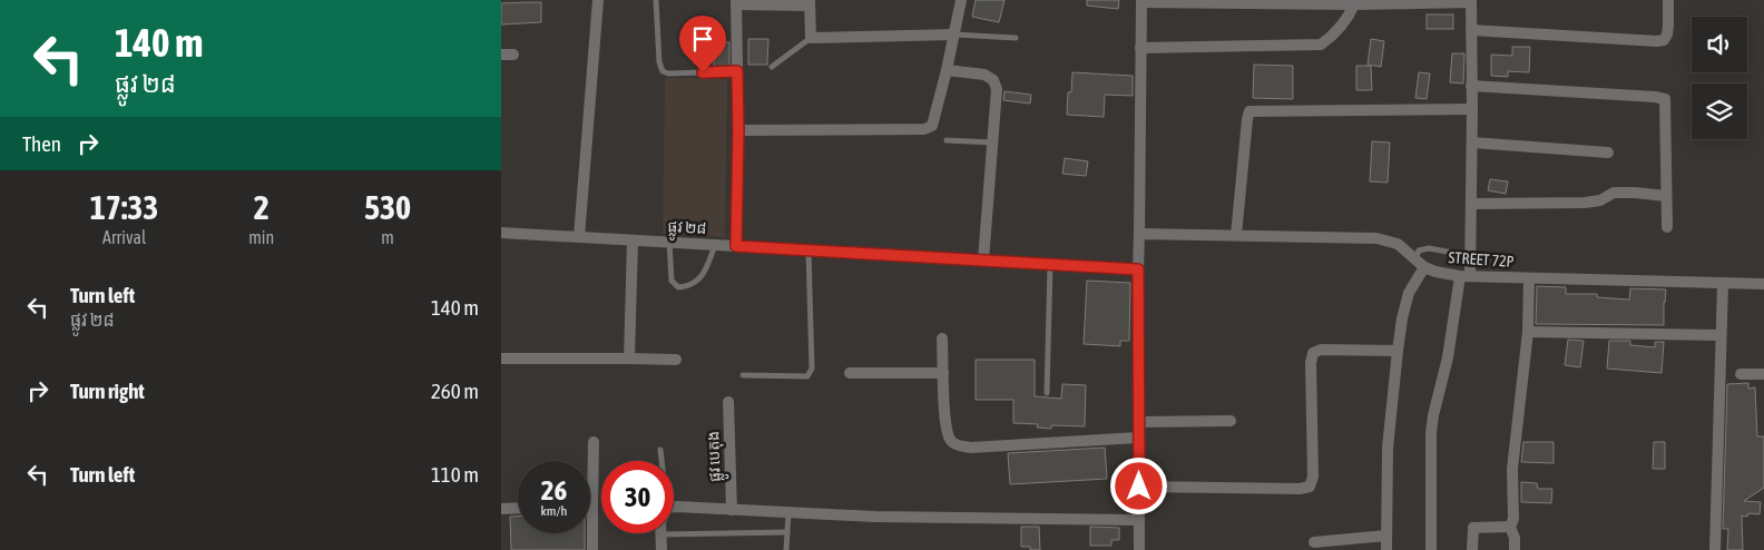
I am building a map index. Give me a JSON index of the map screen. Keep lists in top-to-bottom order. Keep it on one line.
{"streets":{"street":["ផ្លូវ ២៨","STREET 72P","ផ្លូវ បេតុង"]},"page":{"turn":["140 m","ផ្លូវ ២៨"],"then":"Then","eta":["17:33","Arrival","2","min","530","m"],"list":[{"name":"Turn left","note":"ផ្លូវ ២៨","value":"140 m"},{"name":"Turn right","value":"260 m"},{"name":"Turn left","value":"110 m"}],"speed":"26 km/h","limit":"30"}}
